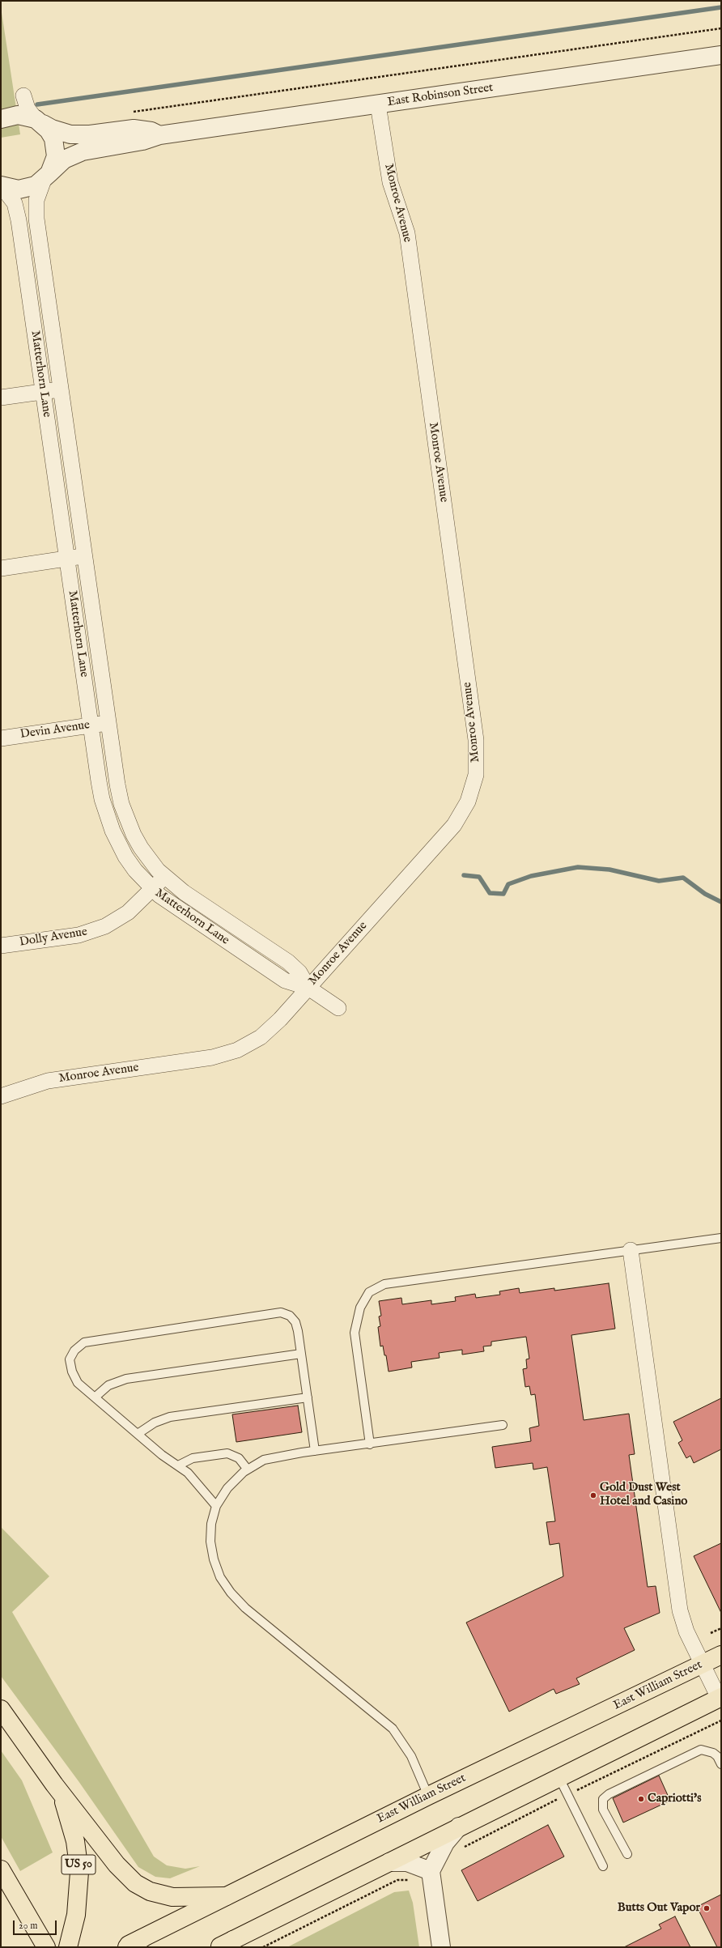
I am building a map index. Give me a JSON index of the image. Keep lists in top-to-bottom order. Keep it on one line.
{"streets":{"main road":["East William Street","US 50"],"street":["East Robinson Street","Monroe Avenue","Matterhorn Lane","Devin Avenue","Dolly Avenue"]},"crossings":[["East Robinson Street","Monroe Avenue"],["East Robinson Street","Matterhorn Lane"],["Monroe Avenue","Matterhorn Lane"],["Matterhorn Lane","Devin Avenue"],["Matterhorn Lane","Dolly Avenue"]],"places":["Gold Dust West Hotel and Casino","Capriotti's","Butts Out Vapor"],"scale_bar":"20 m"}
